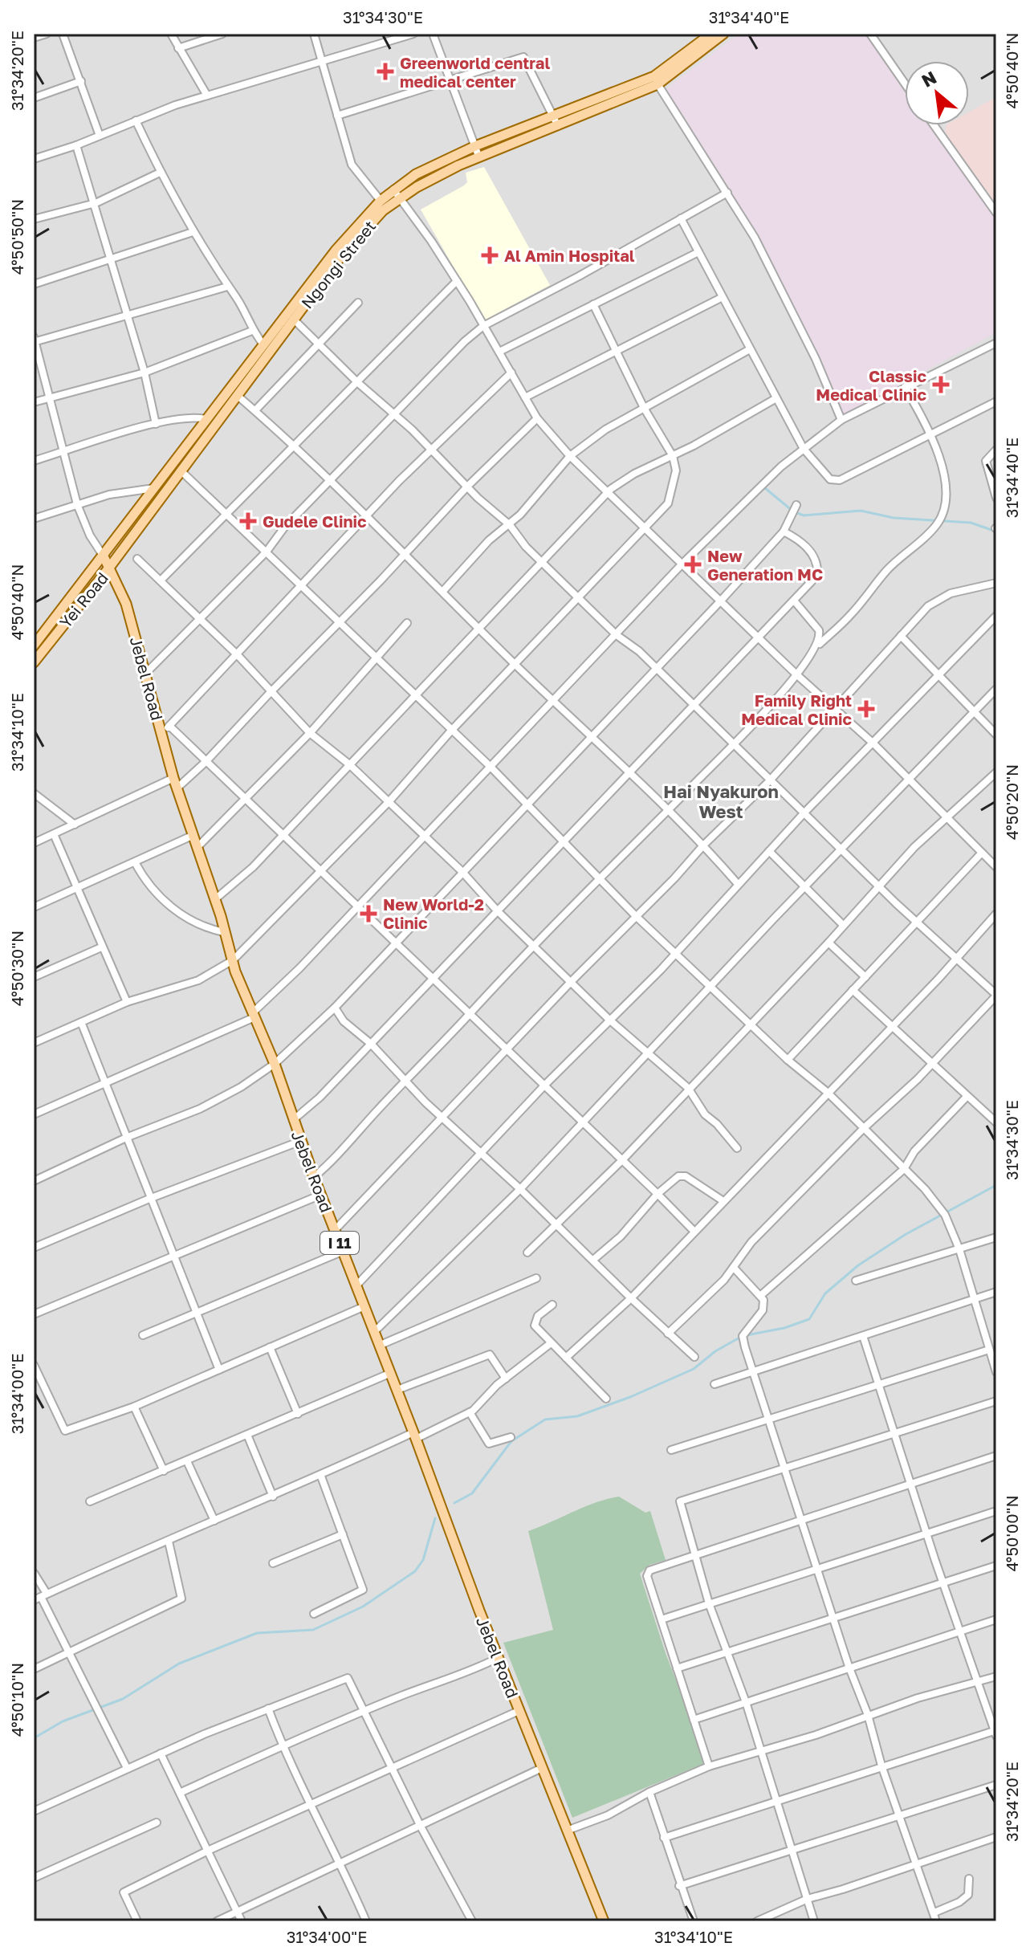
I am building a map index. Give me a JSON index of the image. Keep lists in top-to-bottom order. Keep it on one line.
{"streets":{"main road":["Ngongi Street","Yei Road","Jebel Road","I 11"]},"crossings":[["Ngongi Street","Yei Road"],["Ngongi Street","Jebel Road"],["Yei Road","Jebel Road"]],"districts":["Hai Nyakuron West"],"places":{"health":["Greenworld central medical center","Al Amin Hospital","Classic Medical Clinic","Gudele Clinic","New Generation MC","Family Right Medical Clinic","New World-2 Clinic"]},"north":"top left","coordinates":["31°34'30\"E","31°34'40\"E","31°34'20\"E","4°50'40\"N","4°50'50\"N","31°34'10\"E","4°50'20\"N","4°50'30\"N","31°34'00\"E","4°50'00\"N","4°50'10\"N"]}
